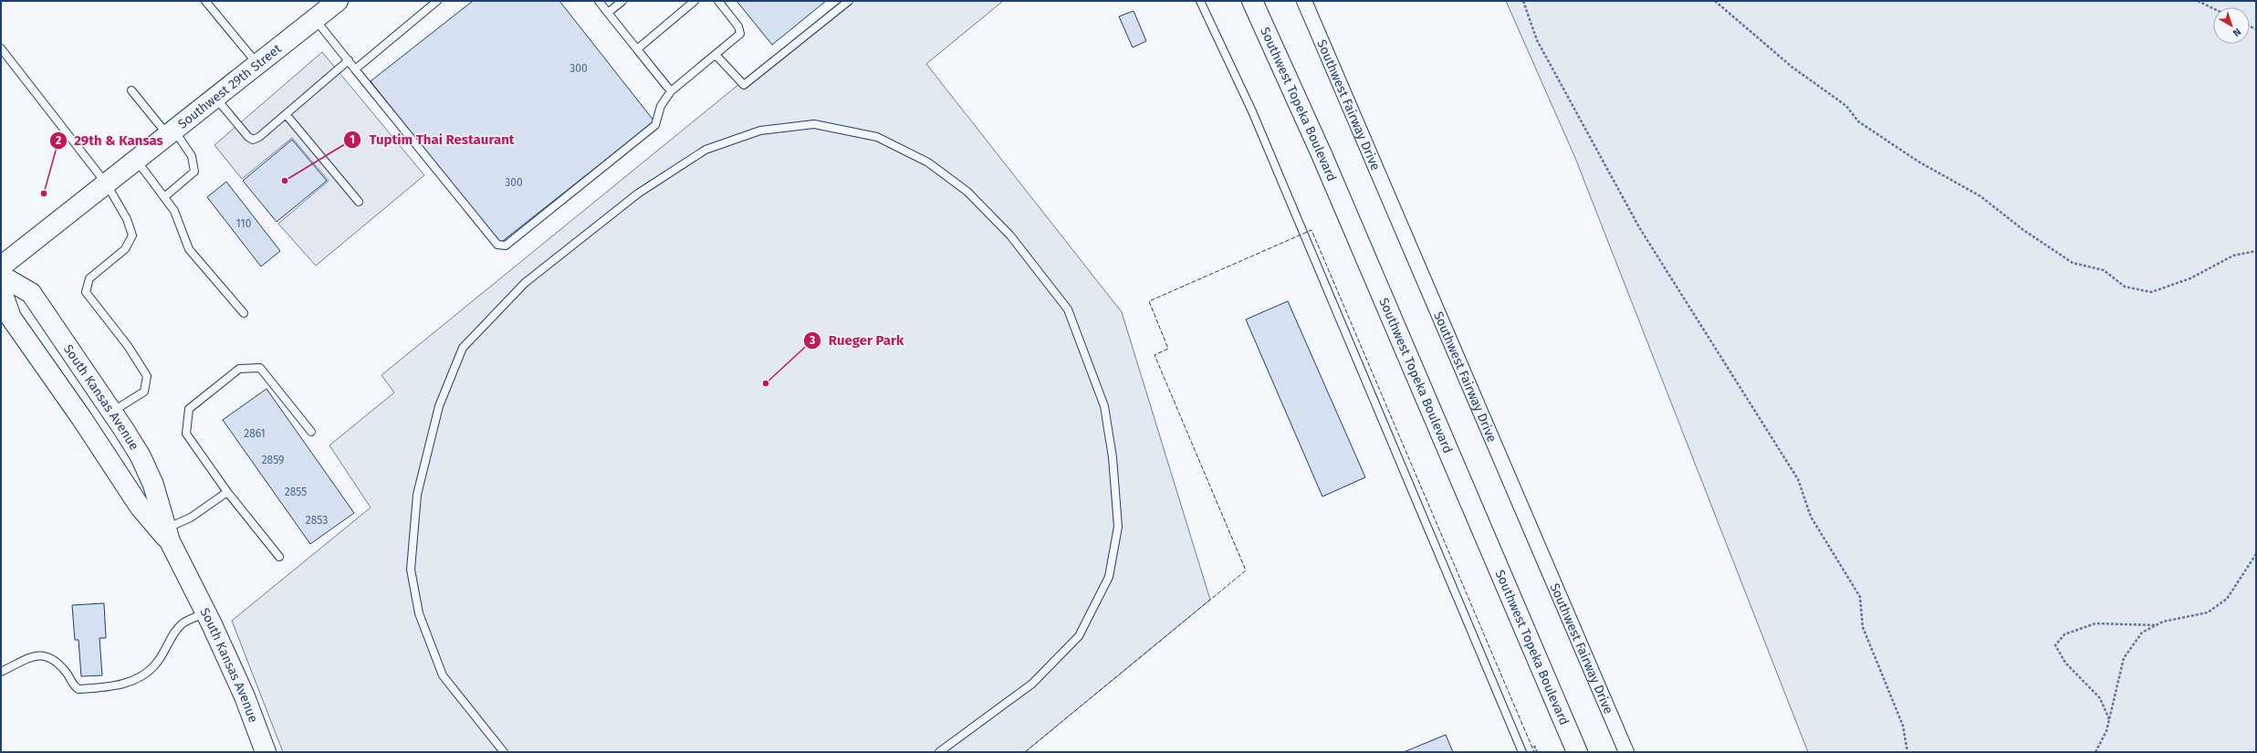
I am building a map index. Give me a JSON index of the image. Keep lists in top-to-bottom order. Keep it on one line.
{"streets":{"main road":["Southwest 29th Street","Southwest Topeka Boulevard","South Kansas Avenue"],"street":["Southwest Fairway Drive"]},"places":["Tuptim Thai Restaurant","29th & Kansas","Rueger Park"],"house_numbers":["300","300","110","2861","2859","2855","2853"],"north":"bottom right"}
